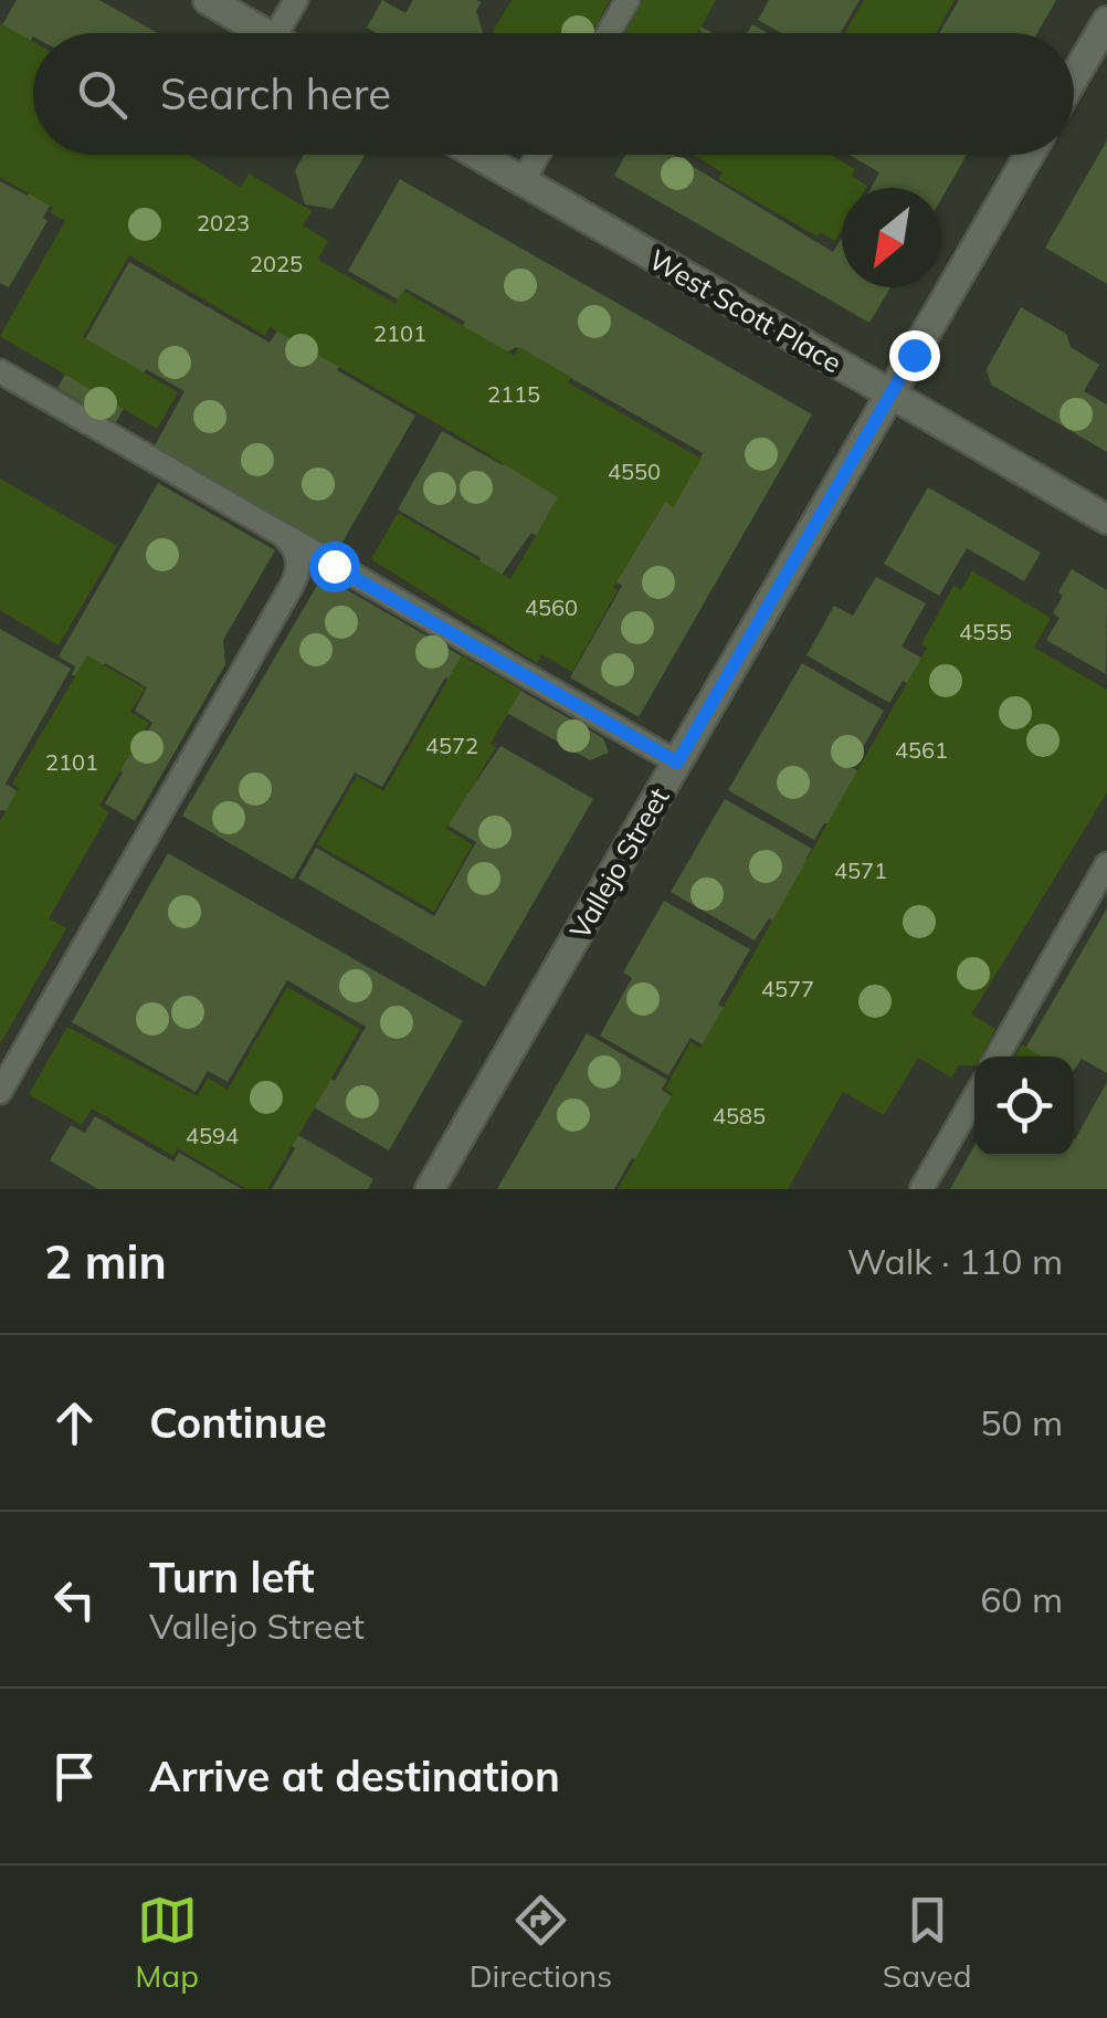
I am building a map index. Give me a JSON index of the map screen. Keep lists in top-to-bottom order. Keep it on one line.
{"streets":{"street":["West Scott Place","Vallejo Street"]},"crossings":[["West Scott Place","Vallejo Street"]],"house_numbers":["2023","2025","2101","2115","4550","4560","4555","4572","4561","2101","4571","4577","4585","4594"],"north":"bottom left","page":{"search":"Search here","heading":["2 min","Walk · 110 m"],"list":[["Continue","50 m"],["Turn left","Vallejo Street","60 m"],"Arrive at destination"],"nav":["Map","Directions","Saved"]}}
